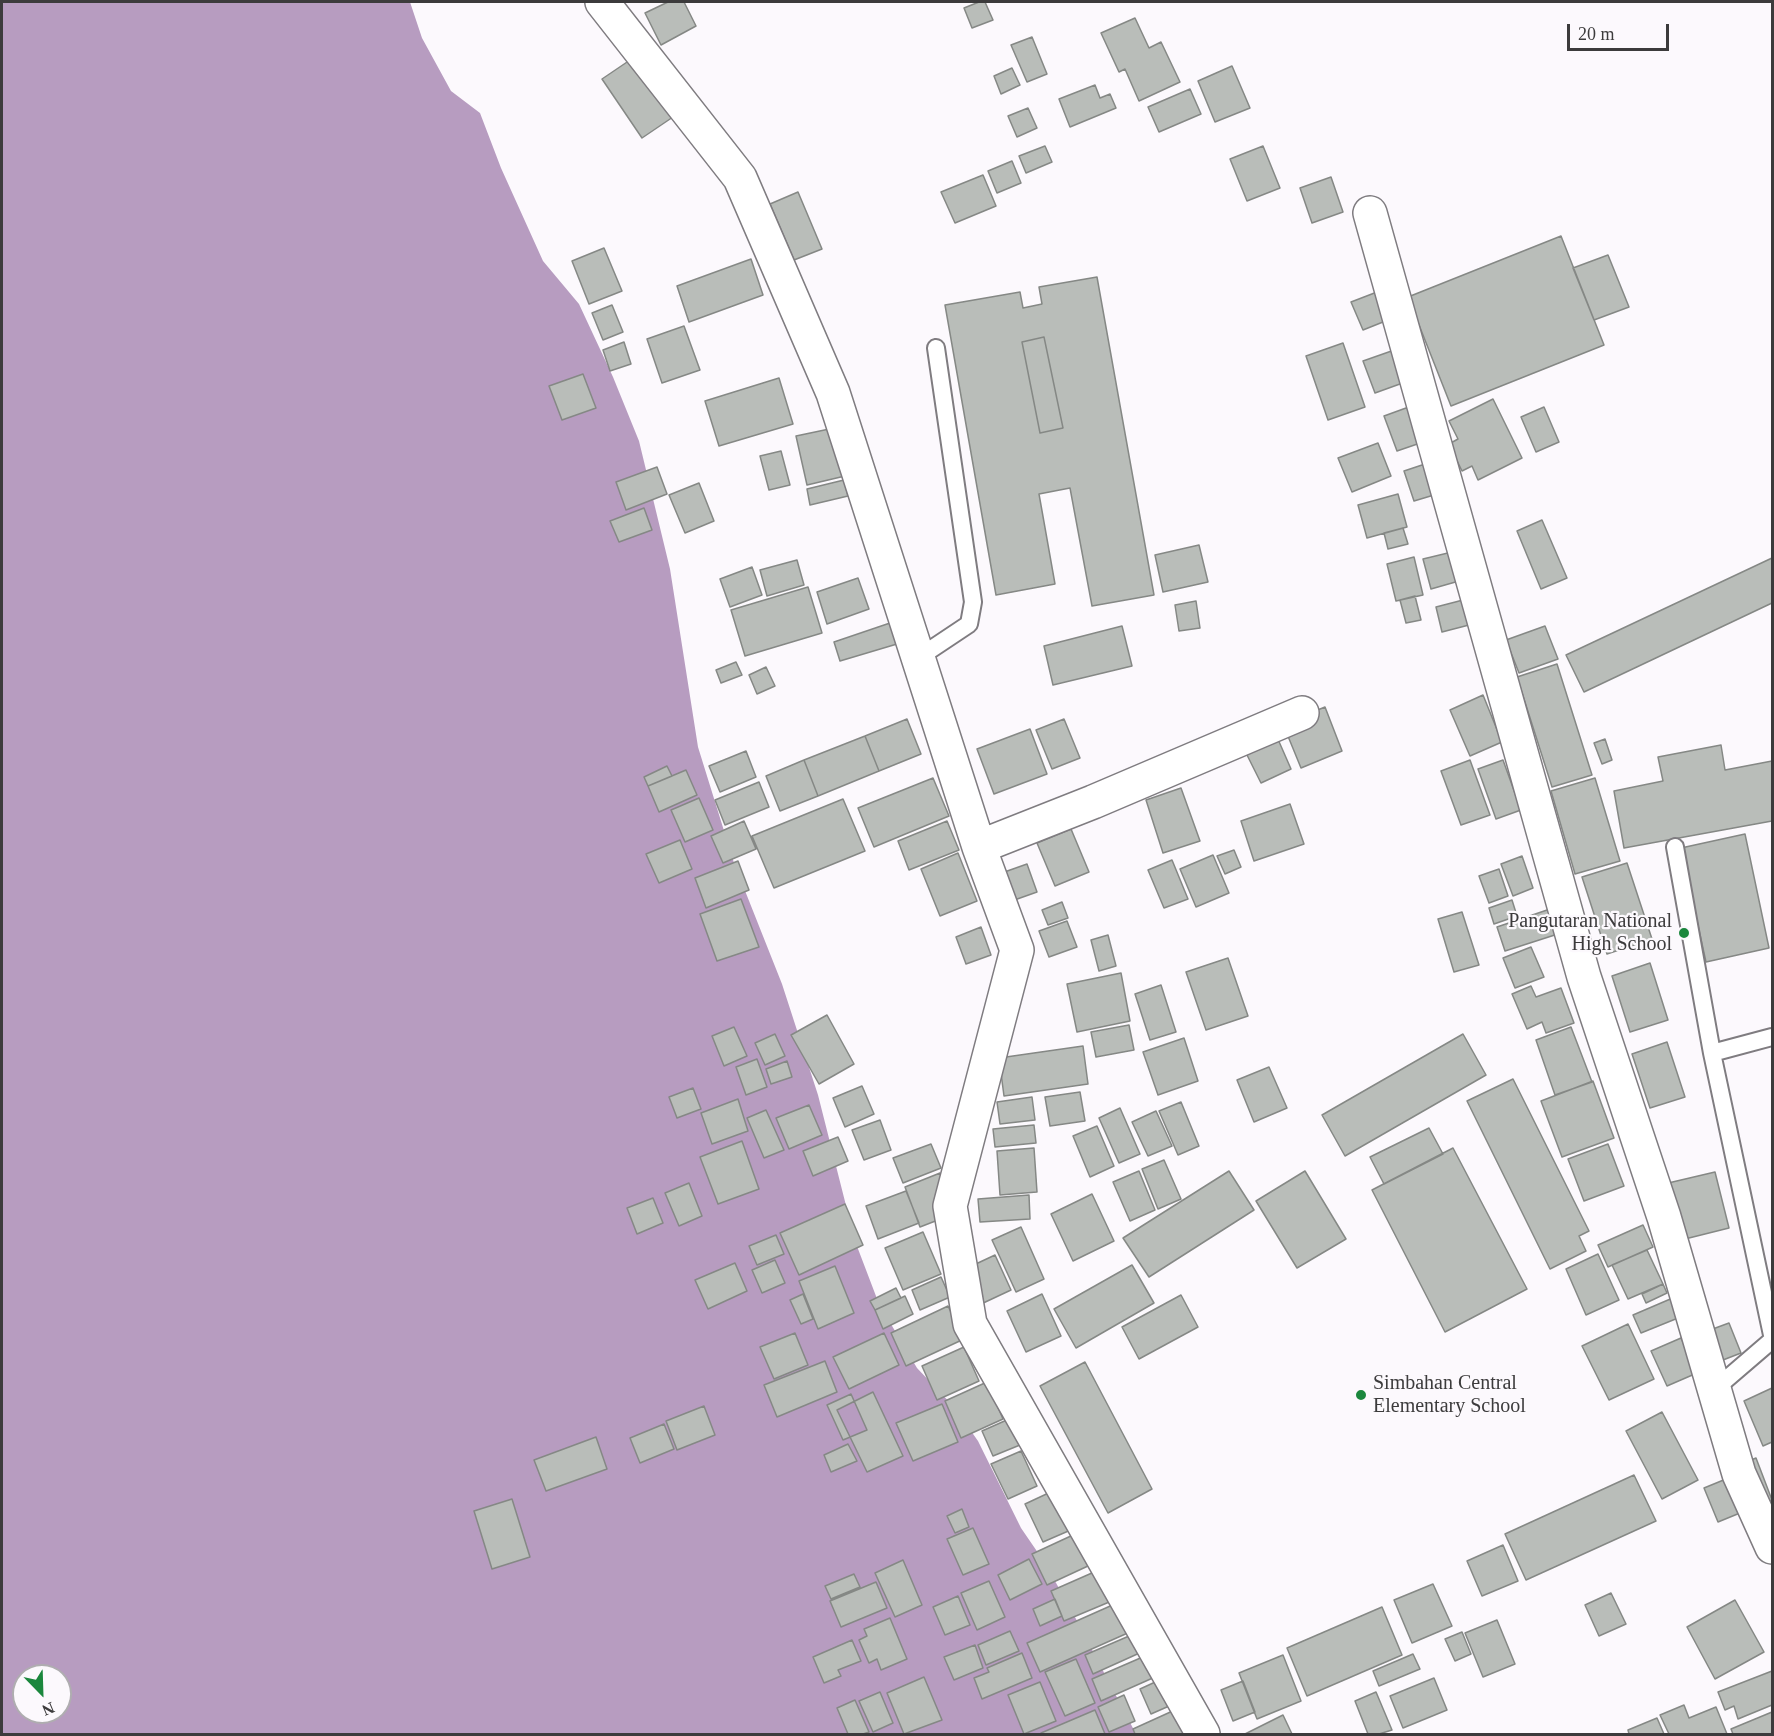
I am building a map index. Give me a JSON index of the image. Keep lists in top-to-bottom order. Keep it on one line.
{"places":["Pangutaran National High School","Simbahan Central Elementary School"],"scale_bar":"20 m","north":"bottom right"}
